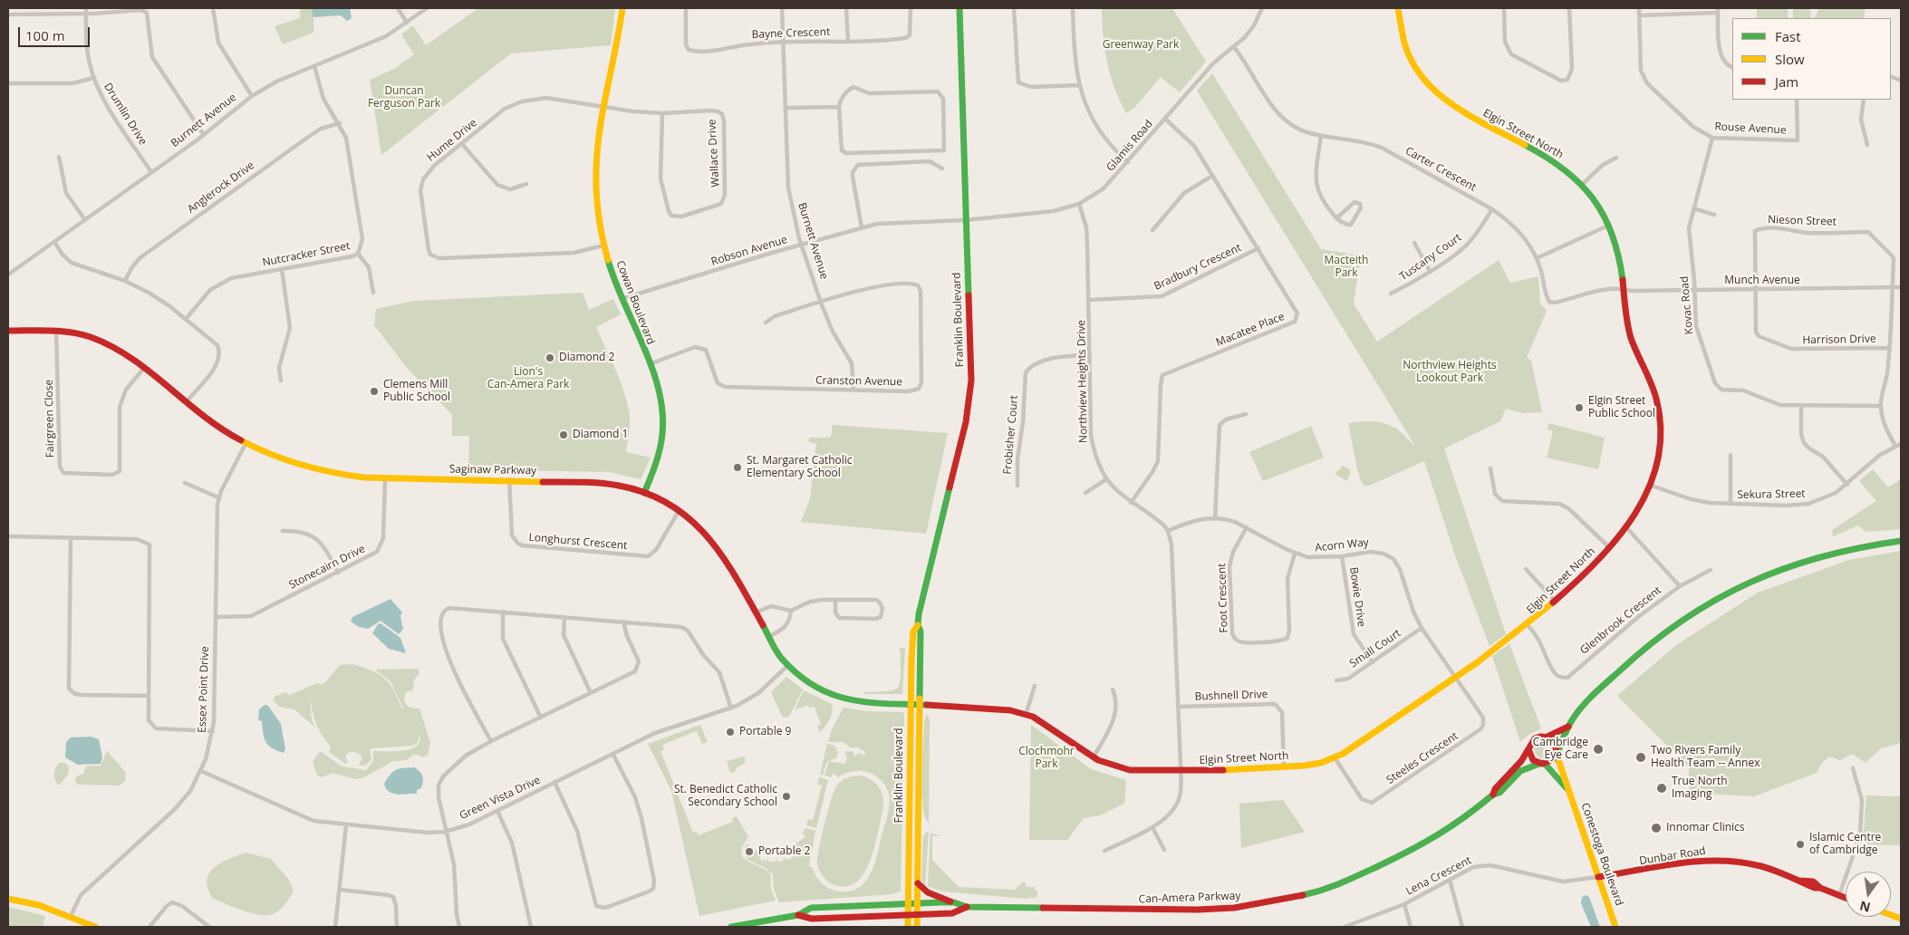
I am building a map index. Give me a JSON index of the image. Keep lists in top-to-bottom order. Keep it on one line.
{"streets":{"street":["Bayne Crescent","Drumlin Drive","Burnett Avenue","Rouse Avenue","Elgin Street North","Hume Drive","Glamis Road","Wallace Drive","Carter Crescent","Anglerock Drive","Nieson Street","Robson Avenue","Nutcracker Street","Tuscany Court","Bradbury Crescent","Munch Avenue","Cowan Boulevard","Kovac Road","Franklin Boulevard","Macatee Place","Harrison Drive","Cranston Avenue","Northview Heights Drive","Fairgreen Close","Frobisher Court","Saginaw Parkway","Sekura Street","Longhurst Crescent","Acorn Way","Stonecairn Drive","Bowie Drive","Foot Crescent","Glenbrook Crescent","Small Court","Essex Point Drive","Bushnell Drive","Steeles Crescent","Green Vista Drive","Conestoga Boulevard","Dunbar Road","Lena Crescent","Can-Amera Parkway"]},"crossings":[["Bayne Crescent","Burnett Avenue"],["Drumlin Drive","Burnett Avenue"],["Burnett Avenue","Robson Avenue"],["Burnett Avenue","Nutcracker Street"],["Burnett Avenue","Cranston Avenue"],["Rouse Avenue","Kovac Road"],["Elgin Street North","Carter Crescent"],["Elgin Street North","Munch Avenue"],["Elgin Street North","Franklin Boulevard"],["Elgin Street North","Saginaw Parkway"],["Elgin Street North","Sekura Street"],["Elgin Street North","Acorn Way"],["Elgin Street North","Glenbrook Crescent"],["Elgin Street North","Bushnell Drive"],["Elgin Street North","Steeles Crescent"],["Hume Drive","Wallace Drive"],["Hume Drive","Cowan Boulevard"],["Glamis Road","Carter Crescent"],["Glamis Road","Robson Avenue"],["Glamis Road","Franklin Boulevard"],["Glamis Road","Macatee Place"],["Glamis Road","Northview Heights Drive"],["Wallace Drive","Cowan Boulevard"],["Carter Crescent","Tuscany Court"],["Carter Crescent","Munch Avenue"],["Anglerock Drive","Nutcracker Street"],["Nieson Street","Munch Avenue"],["Nieson Street","Harrison Drive"],["Robson Avenue","Cowan Boulevard"],["Robson Avenue","Franklin Boulevard"],["Bradbury Crescent","Macatee Place"],["Bradbury Crescent","Northview Heights Drive"],["Munch Avenue","Kovac Road"],["Munch Avenue","Harrison Drive"],["Cowan Boulevard","Cranston Avenue"],["Cowan Boulevard","Saginaw Parkway"],["Franklin Boulevard","Saginaw Parkway"],["Franklin Boulevard","Can-Amera Parkway"],["Macatee Place","Northview Heights Drive"],["Northview Heights Drive","Frobisher Court"],["Northview Heights Drive","Acorn Way"],["Fairgreen Close","Saginaw Parkway"],["Saginaw Parkway","Longhurst Crescent"],["Saginaw Parkway","Stonecairn Drive"],["Saginaw Parkway","Essex Point Drive"],["Saginaw Parkway","Green Vista Drive"],["Acorn Way","Bowie Drive"],["Acorn Way","Foot Crescent"],["Acorn Way","Small Court"],["Acorn Way","Steeles Crescent"],["Stonecairn Drive","Essex Point Drive"],["Bowie Drive","Small Court"],["Essex Point Drive","Green Vista Drive"],["Conestoga Boulevard","Dunbar Road"],["Conestoga Boulevard","Lena Crescent"],["Conestoga Boulevard","Can-Amera Parkway"],["Dunbar Road","Lena Crescent"]],"parks":["Greenway Park","Duncan Ferguson Park","Macteith Park","Northview Heights Lookout Park","Lion's Can-Amera Park","Clochmohr Park"],"places":["Diamond 2","Clemens Mill Public School","Elgin Street Public School","Diamond 1","St. Margaret Catholic Elementary School","Portable 9","Cambridge Eye Care","Two Rivers Family Health Team -- Annex","True North Imaging","St. Benedict Catholic Secondary School","Innomar Clinics","Islamic Centre of Cambridge","Portable 2"],"legend":["Fast","Slow","Jam"],"scale_bar":"100 m","north":"bottom"}
